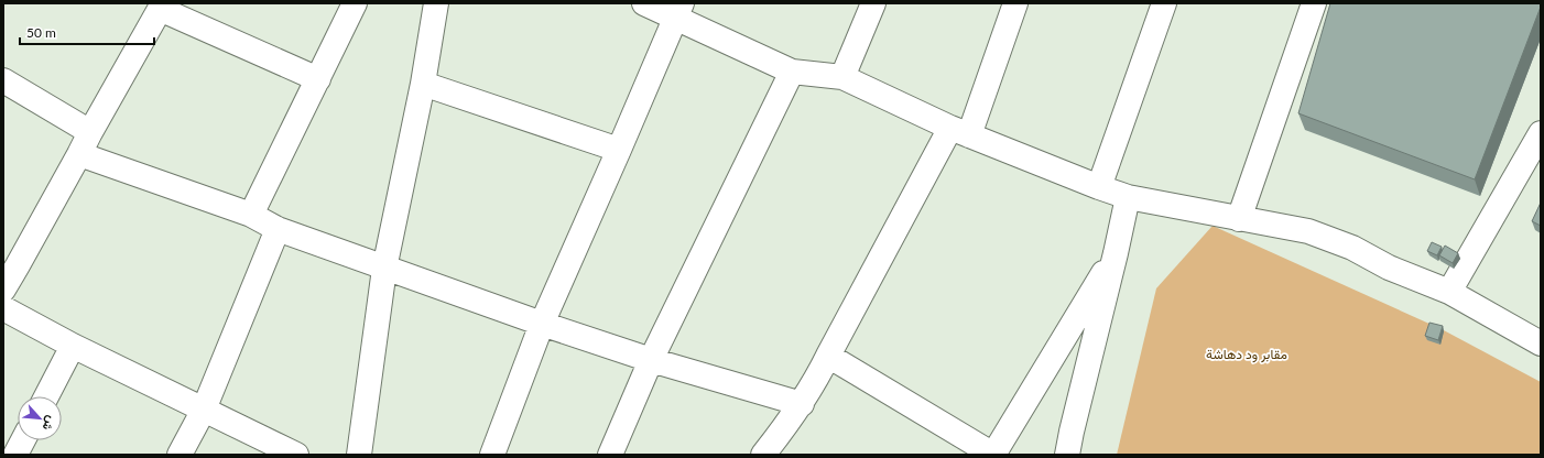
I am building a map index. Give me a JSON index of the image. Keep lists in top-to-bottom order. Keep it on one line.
{"parks":["مقابر ود دهاشة"],"scale_bar":"50 m","north":"bottom right"}
